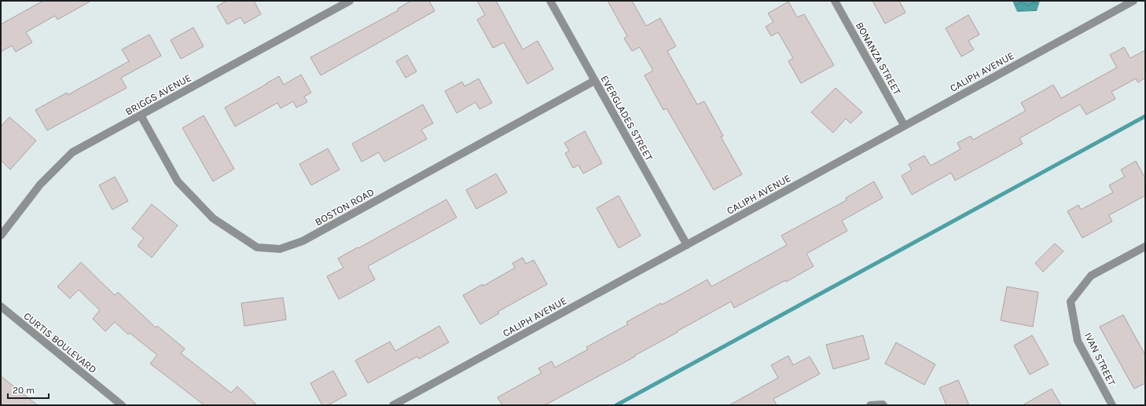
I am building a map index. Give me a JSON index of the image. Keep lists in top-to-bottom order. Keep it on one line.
{"streets":{"street":["BONANZA STREET","CALIPH AVENUE","BRIGGS AVENUE","EVERGLADES STREET","BOSTON ROAD","CURTIS BOULEVARD","IVAN STREET"]},"crossings":[["BONANZA STREET","CALIPH AVENUE"],["CALIPH AVENUE","EVERGLADES STREET"],["BRIGGS AVENUE","BOSTON ROAD"],["EVERGLADES STREET","BOSTON ROAD"]],"scale_bar":"20 m"}
